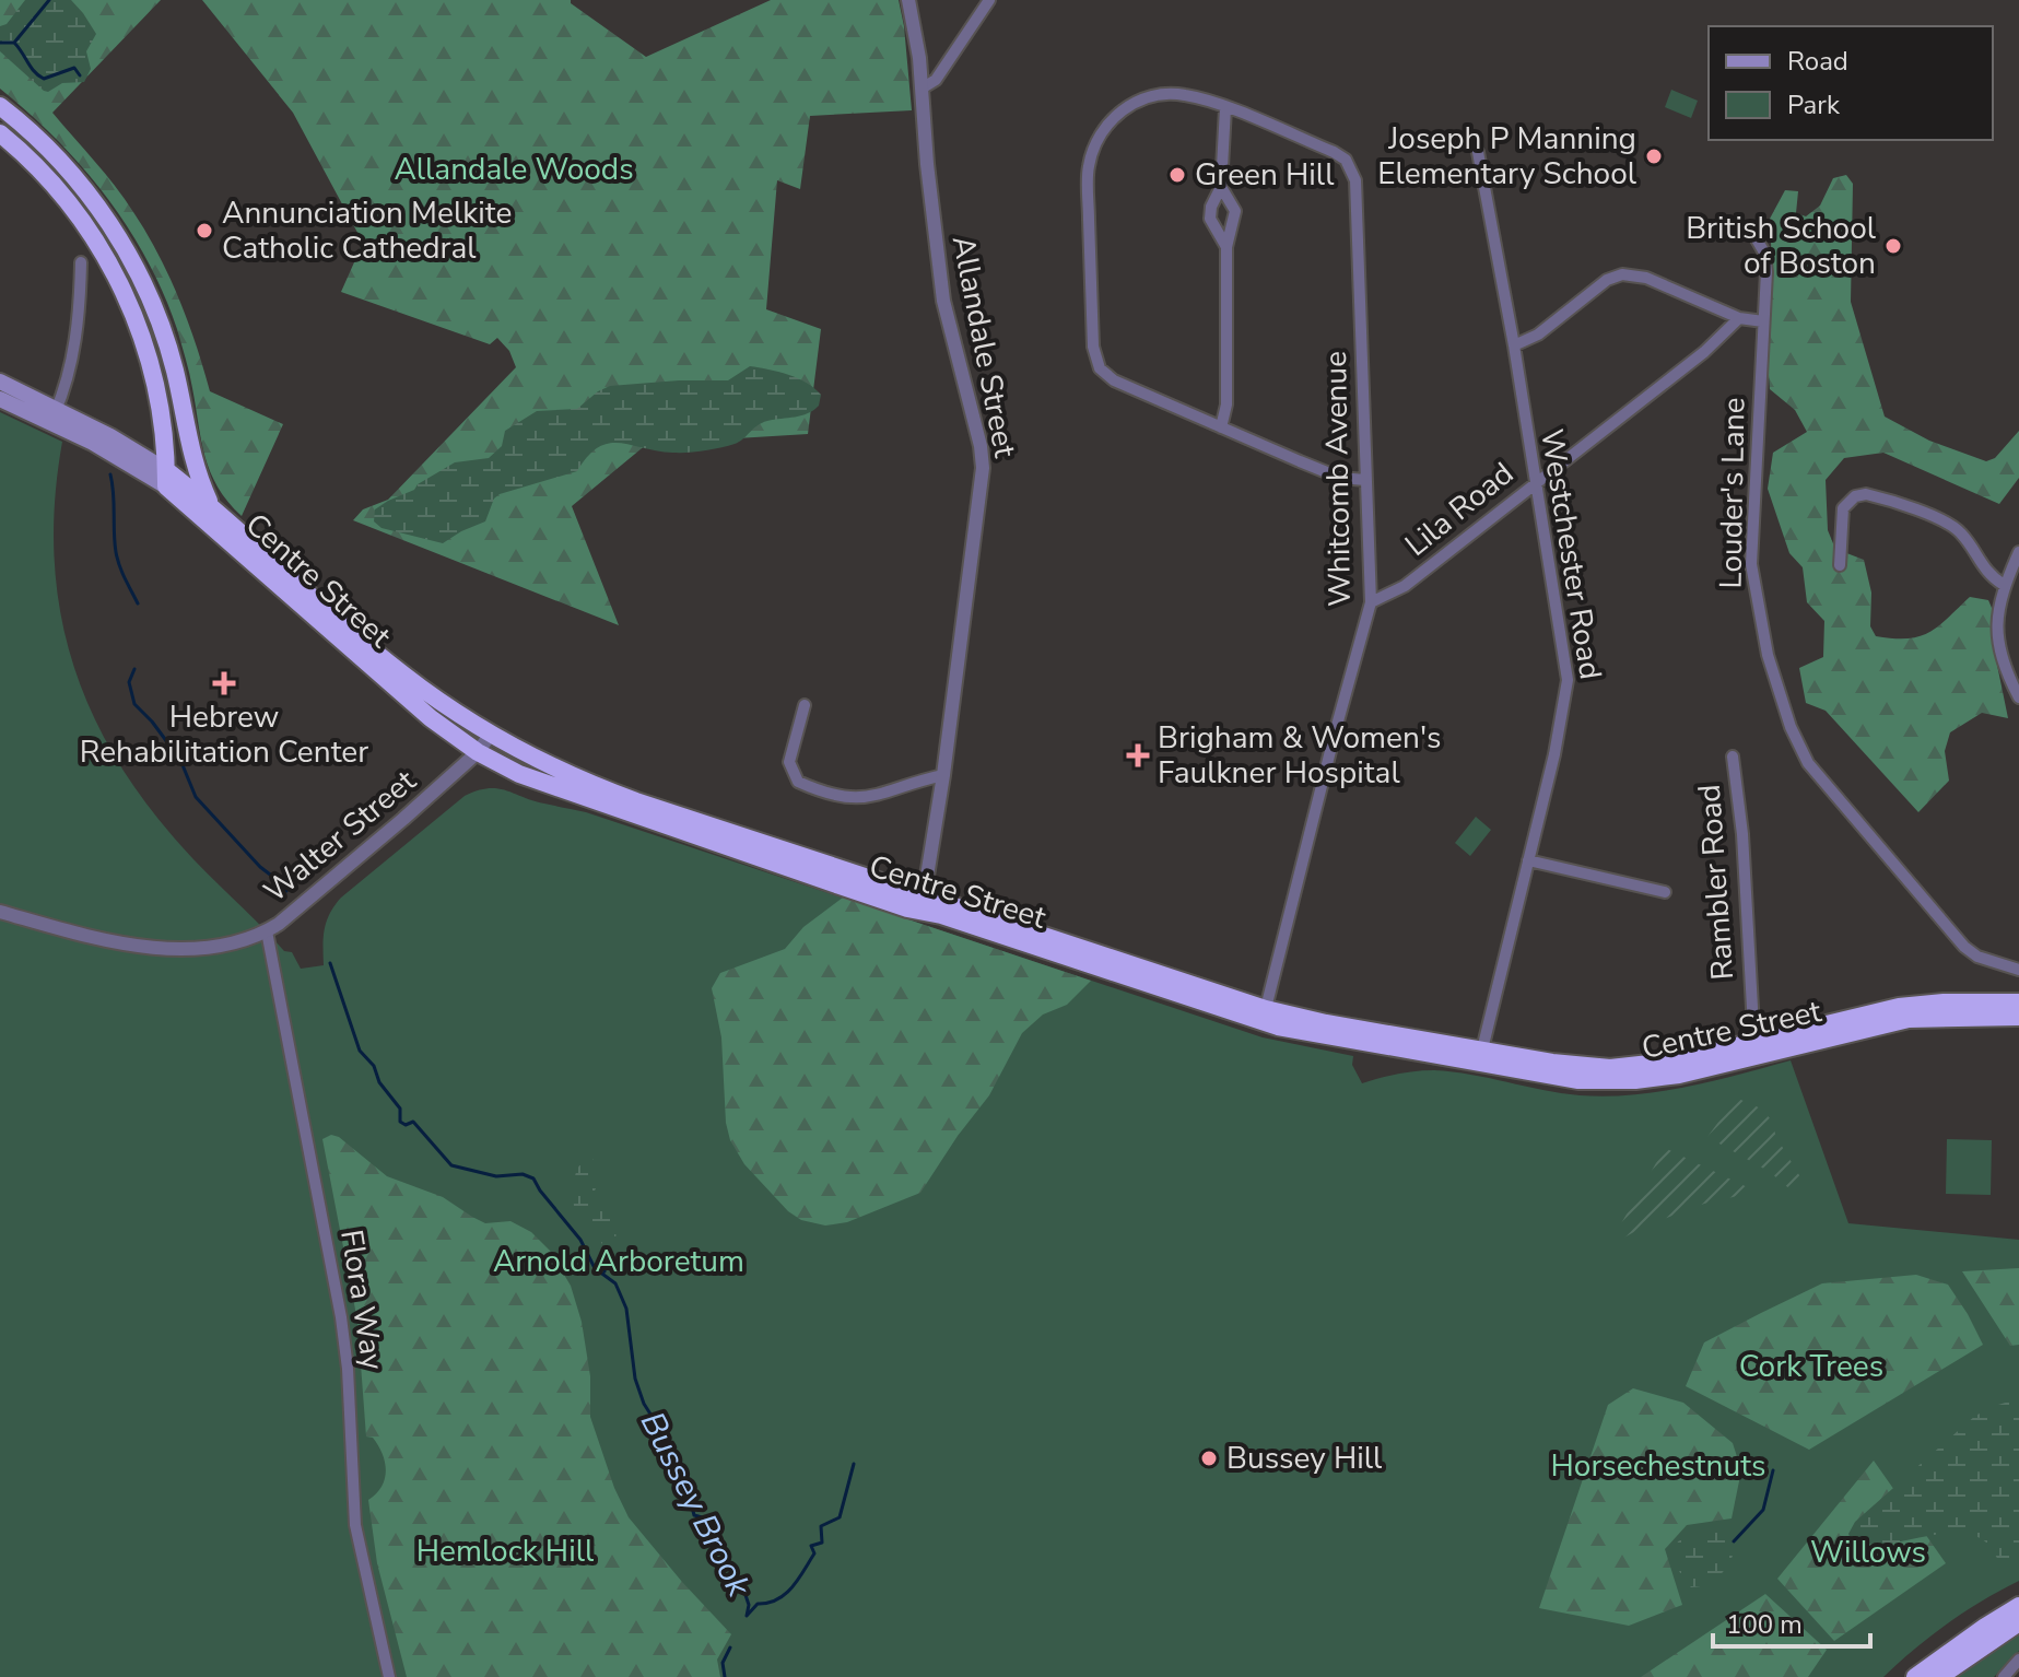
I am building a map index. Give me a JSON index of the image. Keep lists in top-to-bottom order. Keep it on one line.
{"streets":{"highway":["Centre Street"],"street":["Allandale Street","Whitcomb Avenue","Louder's Lane","Lila Road","Westchester Road","Walter Street","Rambler Road","Flora Way"]},"crossings":[["Allandale Street","Centre Street"],["Whitcomb Avenue","Lila Road"],["Whitcomb Avenue","Centre Street"],["Lila Road","Westchester Road"],["Westchester Road","Centre Street"],["Centre Street","Walter Street"],["Centre Street","Rambler Road"],["Walter Street","Flora Way"]],"water":["Bussey Brook"],"parks":["Allandale Woods","Arnold Arboretum","Cork Trees","Horsechestnuts","Hemlock Hill","Willows"],"places":{"other":["Joseph P Manning Elementary School","Green Hill","Annunciation Melkite Catholic Cathedral","British School of Boston","Bussey Hill"],"health":["Hebrew Rehabilitation Center","Brigham & Women's Faulkner Hospital"]},"legend":["Road","Park"],"scale_bar":"100 m"}
